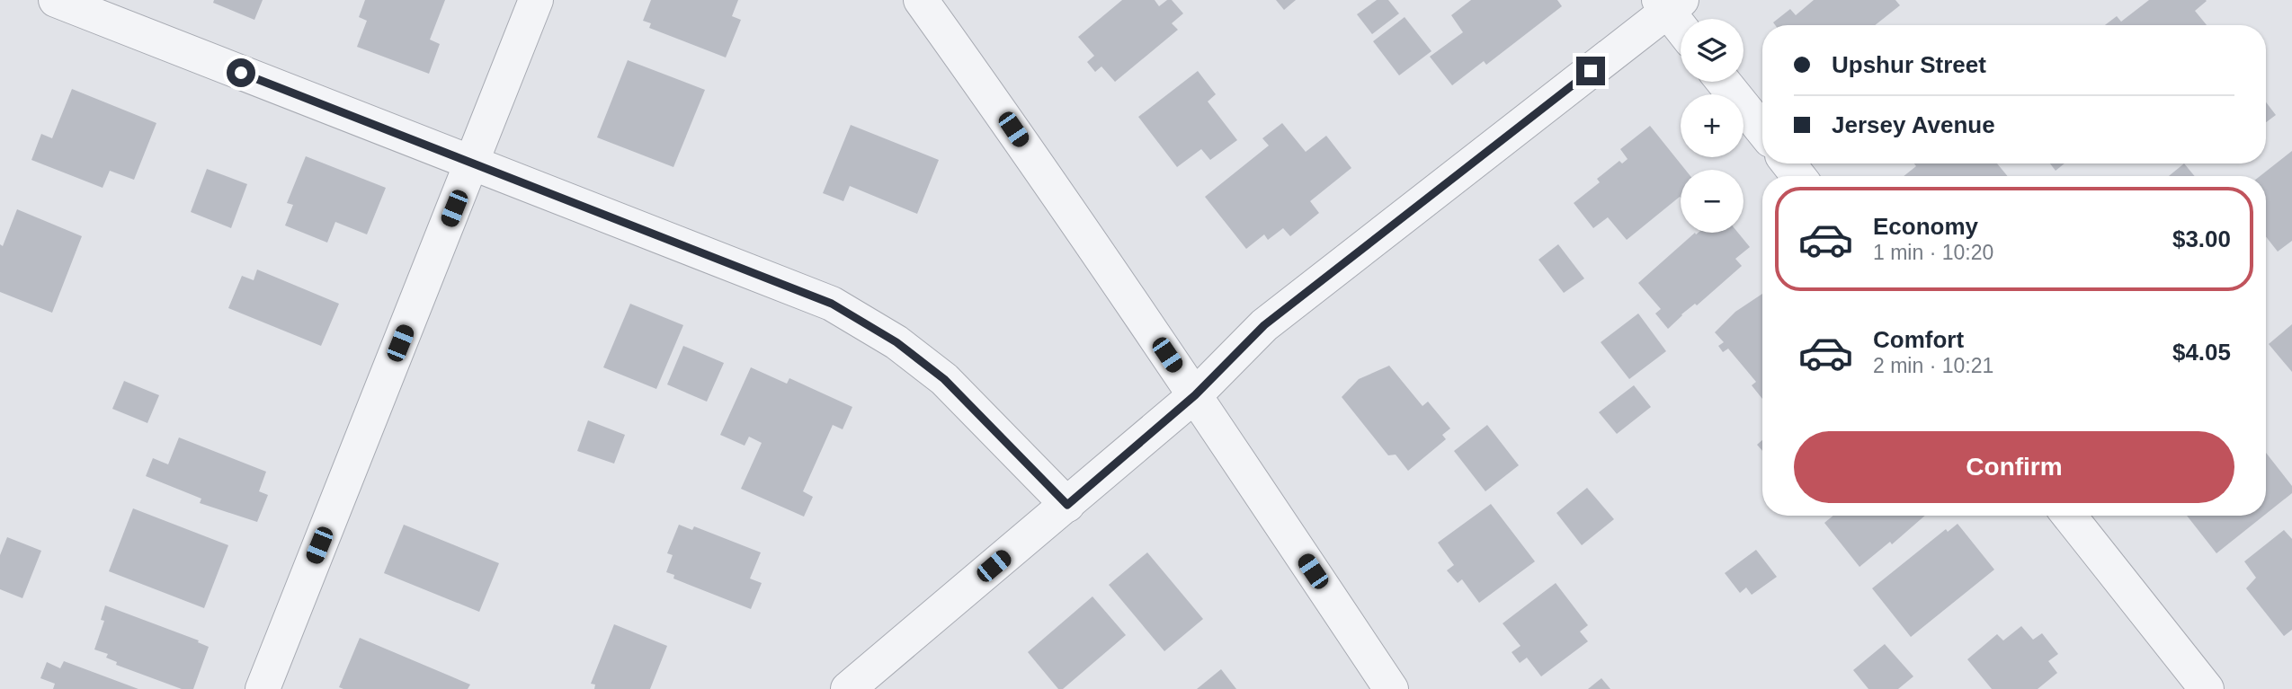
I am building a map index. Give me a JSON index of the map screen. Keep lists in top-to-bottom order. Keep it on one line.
{"page":{"map_buttons":["+","−"],"banner":["Upshur Street","Jersey Avenue"],"list":[{"name":"Economy","note":"1 min · 10:20","value":"$3.00"},{"name":"Comfort","note":"2 min · 10:21","value":"$4.05"}],"buttons":"Confirm"}}
